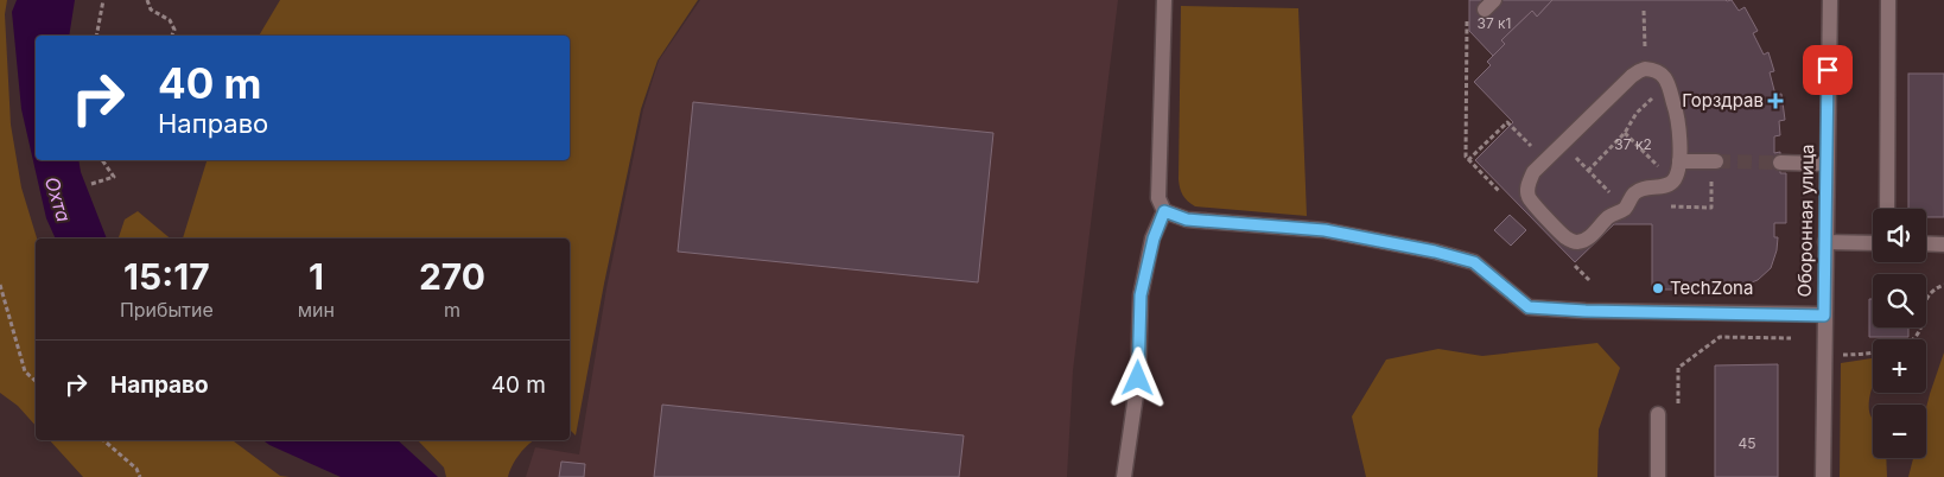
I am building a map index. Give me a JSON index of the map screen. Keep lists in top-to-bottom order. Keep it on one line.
{"streets":{"street":["Оборонная улица"]},"water":["Охта"],"places":{"health":["Горздрав"],"other":["TechZona"]},"house_numbers":["37 к1","37 к2","45"],"page":{"turn":["40 m","Направо"],"map_buttons":["+","−"],"eta":["15:17","Прибытие","1","мин","270","m"],"list":[{"name":"Направо","value":"40 m"}]}}
